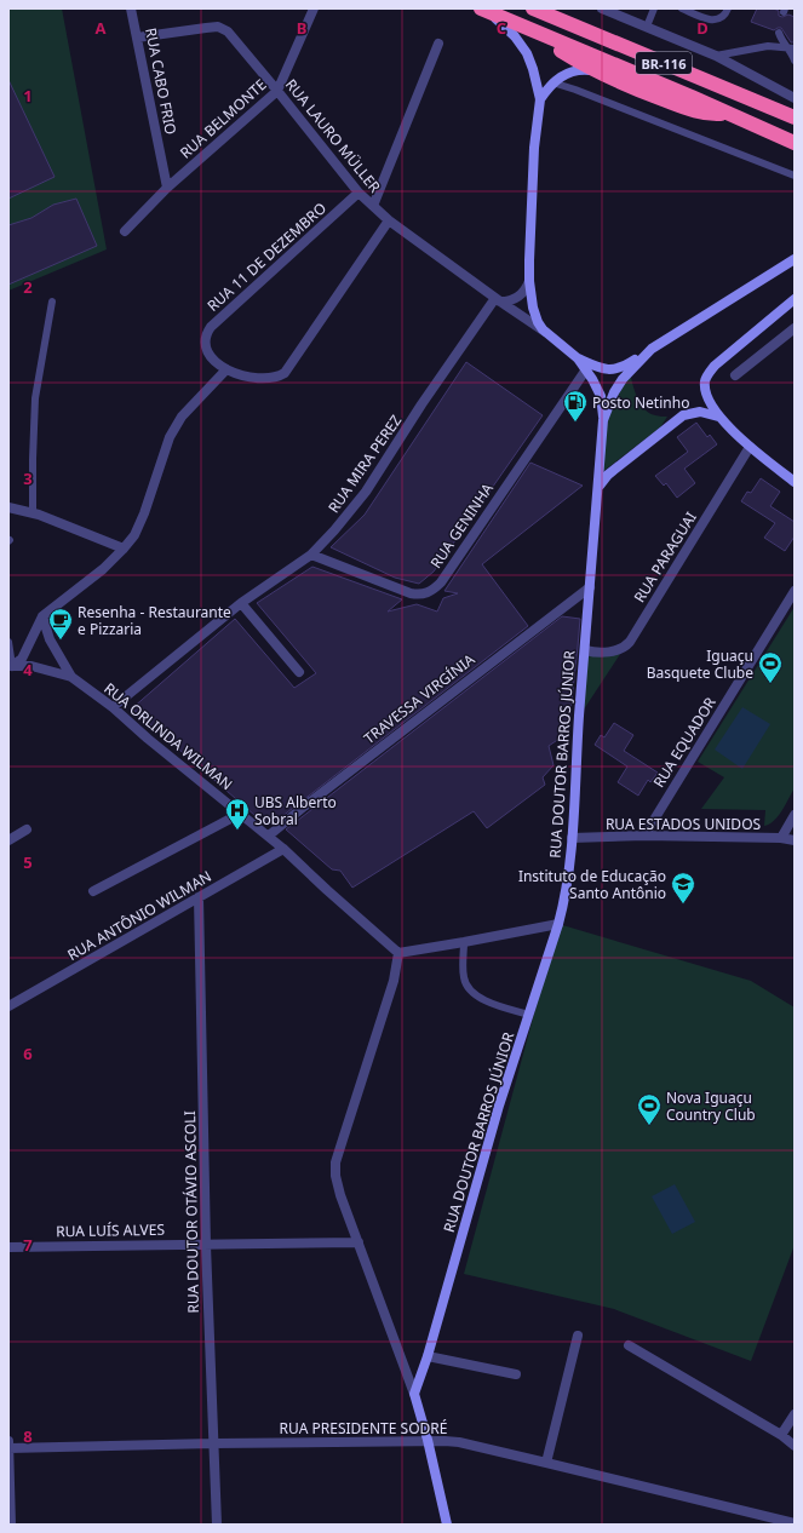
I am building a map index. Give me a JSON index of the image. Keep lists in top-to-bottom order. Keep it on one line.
{"streets":{"highway":["BR-116"],"main road":["RUA LAURO MÜLLER","RUA DOUTOR BARROS JÚNIOR"],"street":["RUA CABO FRIO","RUA BELMONTE","RUA 11 DE DEZEMBRO","RUA MIRA PEREZ","RUA GENINHA","RUA PARAGUAI","TRAVESSA VIRGÍNIA","RUA ORLINDA WILMAN","RUA EQUADOR","RUA ESTADOS UNIDOS","RUA ANTÔNIO WILMAN","RUA DOUTOR OTÁVIO ASCOLI","RUA LUÍS ALVES","RUA PRESIDENTE SODRÉ"]},"crossings":[["BR-116","RUA LAURO MÜLLER"],["RUA CABO FRIO","RUA BELMONTE"],["RUA CABO FRIO","RUA LAURO MÜLLER"],["RUA BELMONTE","RUA LAURO MÜLLER"],["RUA LAURO MÜLLER","RUA 11 DE DEZEMBRO"],["RUA LAURO MÜLLER","RUA MIRA PEREZ"],["RUA LAURO MÜLLER","RUA GENINHA"],["RUA LAURO MÜLLER","RUA DOUTOR BARROS JÚNIOR"],["RUA MIRA PEREZ","RUA GENINHA"],["RUA MIRA PEREZ","RUA ORLINDA WILMAN"],["RUA PARAGUAI","RUA DOUTOR BARROS JÚNIOR"],["TRAVESSA VIRGÍNIA","RUA ORLINDA WILMAN"],["TRAVESSA VIRGÍNIA","RUA DOUTOR BARROS JÚNIOR"],["RUA ORLINDA WILMAN","RUA ANTÔNIO WILMAN"],["RUA EQUADOR","RUA ESTADOS UNIDOS"],["RUA DOUTOR BARROS JÚNIOR","RUA ESTADOS UNIDOS"],["RUA ANTÔNIO WILMAN","RUA DOUTOR OTÁVIO ASCOLI"],["RUA DOUTOR OTÁVIO ASCOLI","RUA LUÍS ALVES"],["RUA DOUTOR OTÁVIO ASCOLI","RUA PRESIDENTE SODRÉ"]],"places":{"fuel station":["Posto Netinho"],"cafe":["Resenha - Restaurante e Pizzaria"],"sports":["Iguaçu Basquete Clube","Nova Iguaçu Country Club"],"hospital":["UBS Alberto Sobral"],"school or university":["Instituto de Educação Santo Antônio"]},"grid":{"columns":["A","B","C","D"],"rows":["1","2","3","4","5","6","7","8"]}}
